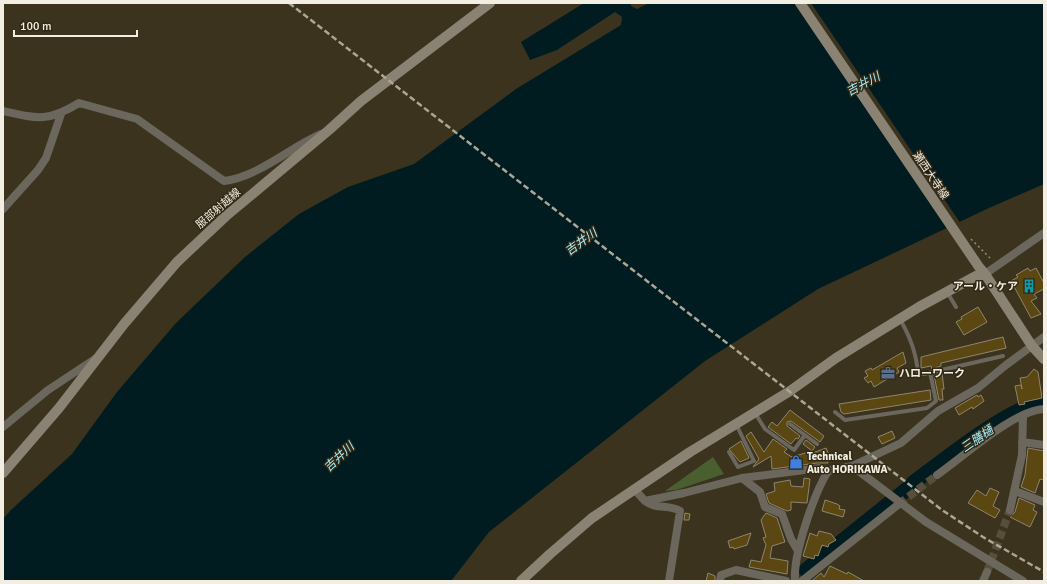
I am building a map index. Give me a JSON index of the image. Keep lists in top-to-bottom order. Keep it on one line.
{"streets":{"main road":["瀬西大寺線","服部射越線"]},"water":["吉井川","三膳樋"],"places":{"building":["アール・ケア"],"office":["ハローワーク"],"shop":["Technical Auto HORIKAWA"]},"scale_bar":"100 m"}
